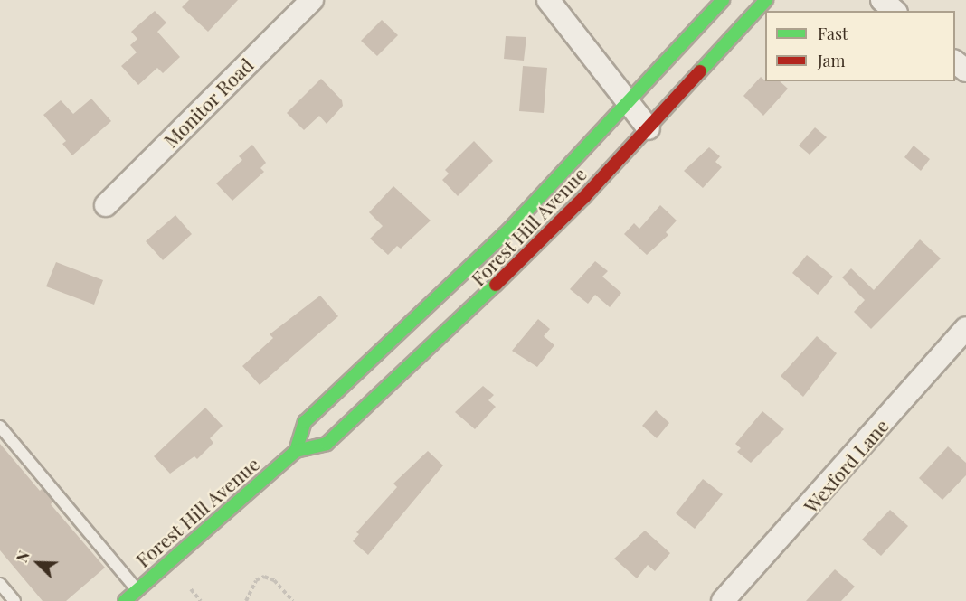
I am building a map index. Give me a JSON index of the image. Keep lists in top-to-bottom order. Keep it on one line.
{"streets":{"main road":["Forest Hill Avenue"],"street":["Monitor Road","Wexford Lane"]},"legend":["Fast","Jam"],"north":"top left"}
